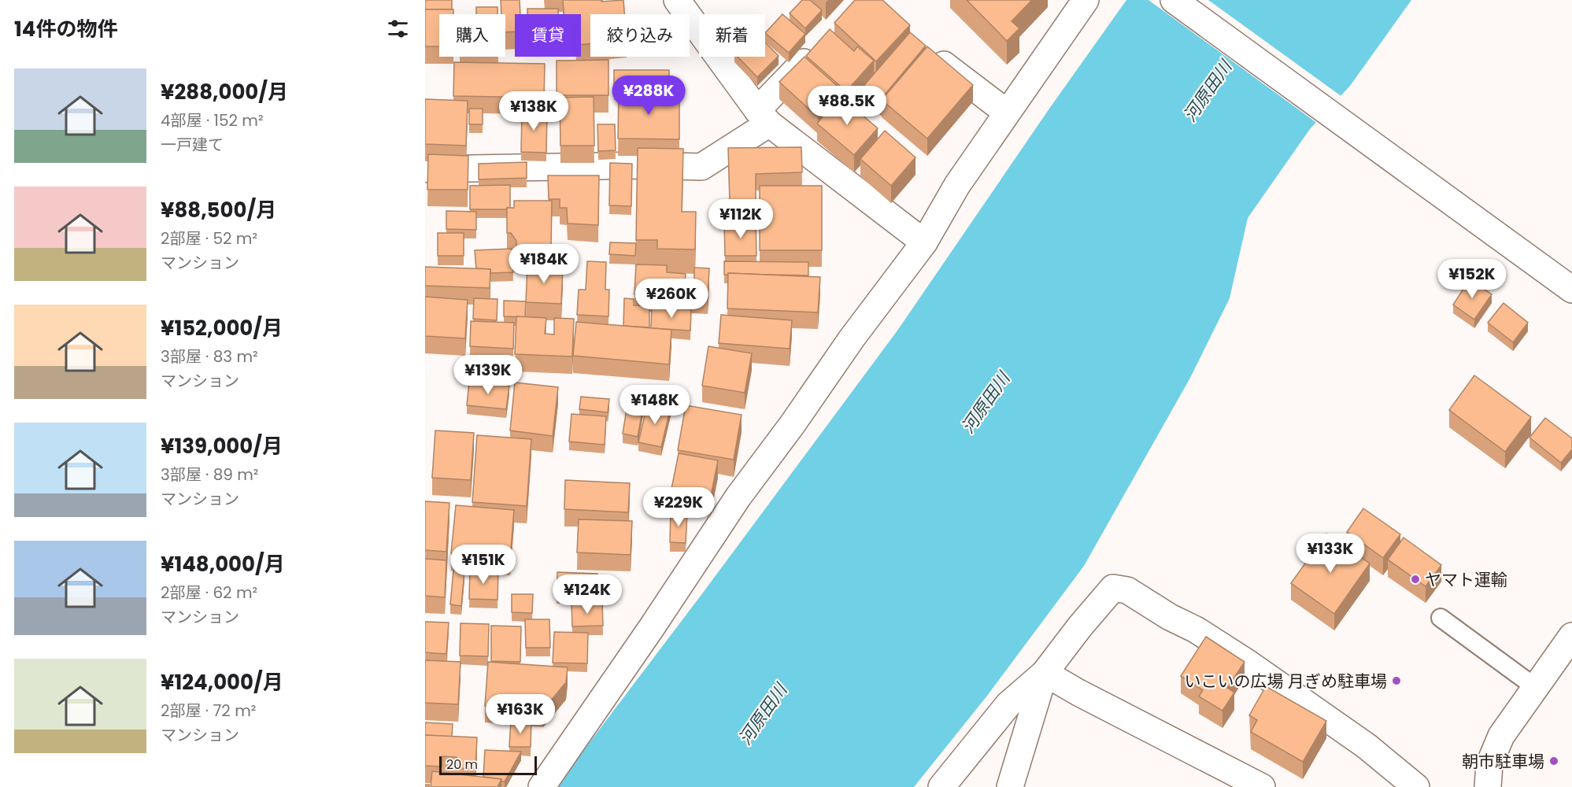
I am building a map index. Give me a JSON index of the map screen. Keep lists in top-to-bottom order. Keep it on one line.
{"water":["河原田川"],"places":["ヤマト運輸","いこいの広場 月ぎめ駐車場","朝市駐車場"],"scale_bar":"20 m","page":{"heading":"14件の物件","chip":["購入","賃貸","絞り込み","新着"],"list":[{"name":"¥288,000/月","note":"4部屋 · 152 m² · 一戸建て"},{"name":"¥88,500/月","note":"2部屋 · 52 m² · マンション"},{"name":"¥152,000/月","note":"3部屋 · 83 m² · マンション"},{"name":"¥139,000/月","note":"3部屋 · 89 m² · マンション"},{"name":"¥148,000/月","note":"2部屋 · 62 m² · マンション"},{"name":"¥124,000/月","note":"2部屋 · 72 m² · マンション"}],"price":["¥288K","¥88.5K","¥138K","¥112K","¥184K","¥152K","¥260K","¥139K","¥148K","¥229K","¥133K","¥151K","¥124K","¥163K"],"scale":"20 m"}}
